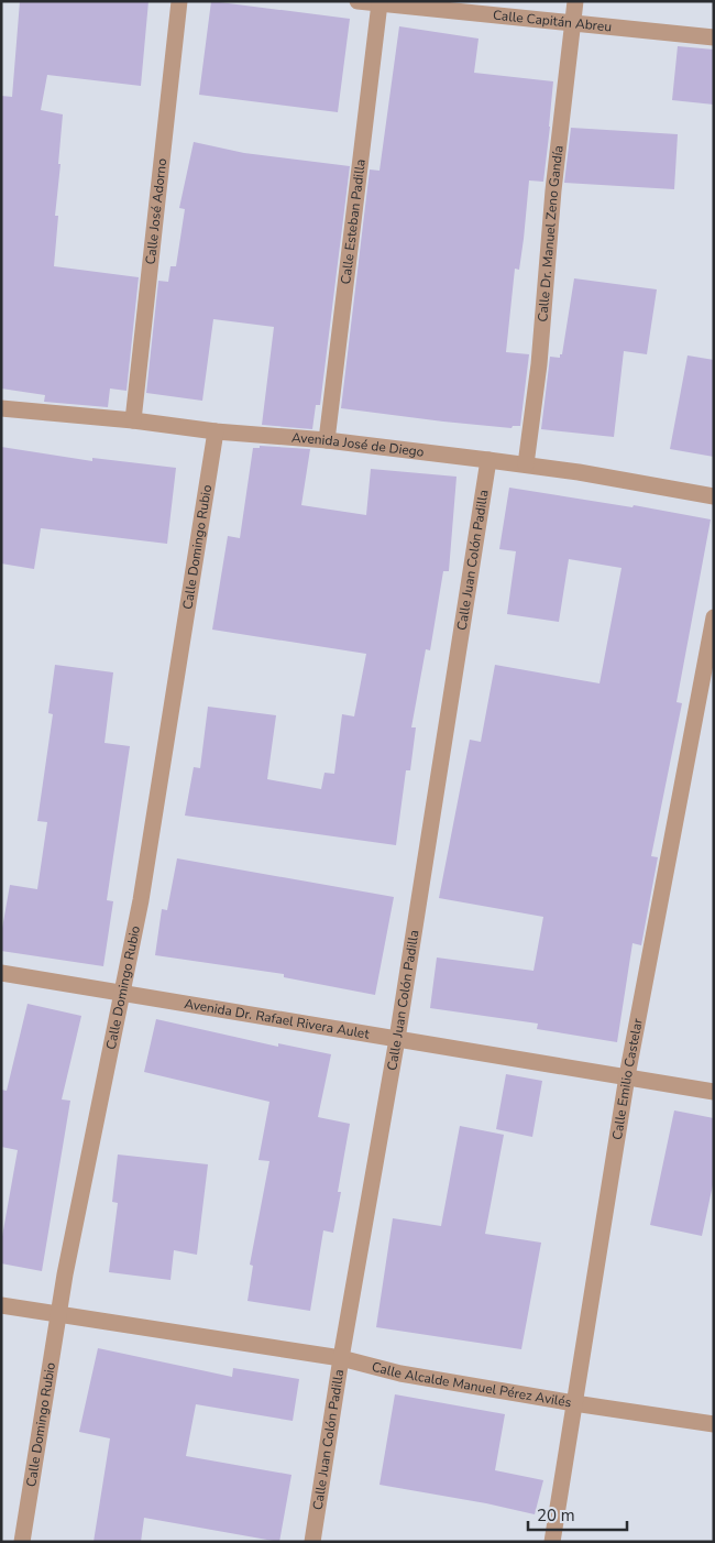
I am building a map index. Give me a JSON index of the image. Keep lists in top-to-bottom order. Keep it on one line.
{"streets":{"street":["Calle Capitán Abreu","Calle José Adorno","Calle Esteban Padilla","Calle Dr. Manuel Zeno Gandía","Avenida José de Diego","Calle Domingo Rubio","Calle Juan Colón Padilla","Avenida Dr. Rafael Rivera Aulet","Calle Emilio Castelar","Calle Alcalde Manuel Pérez Avilés"]},"crossings":[["Calle Capitán Abreu","Calle Esteban Padilla"],["Calle Capitán Abreu","Calle Dr. Manuel Zeno Gandía"],["Calle José Adorno","Avenida José de Diego"],["Calle Esteban Padilla","Avenida José de Diego"],["Calle Dr. Manuel Zeno Gandía","Avenida José de Diego"],["Avenida José de Diego","Calle Domingo Rubio"],["Avenida José de Diego","Calle Juan Colón Padilla"],["Calle Domingo Rubio","Avenida Dr. Rafael Rivera Aulet"],["Calle Domingo Rubio","Calle Alcalde Manuel Pérez Avilés"],["Calle Juan Colón Padilla","Avenida Dr. Rafael Rivera Aulet"],["Calle Juan Colón Padilla","Calle Alcalde Manuel Pérez Avilés"],["Avenida Dr. Rafael Rivera Aulet","Calle Emilio Castelar"],["Calle Emilio Castelar","Calle Alcalde Manuel Pérez Avilés"]],"scale_bar":"20 m"}
